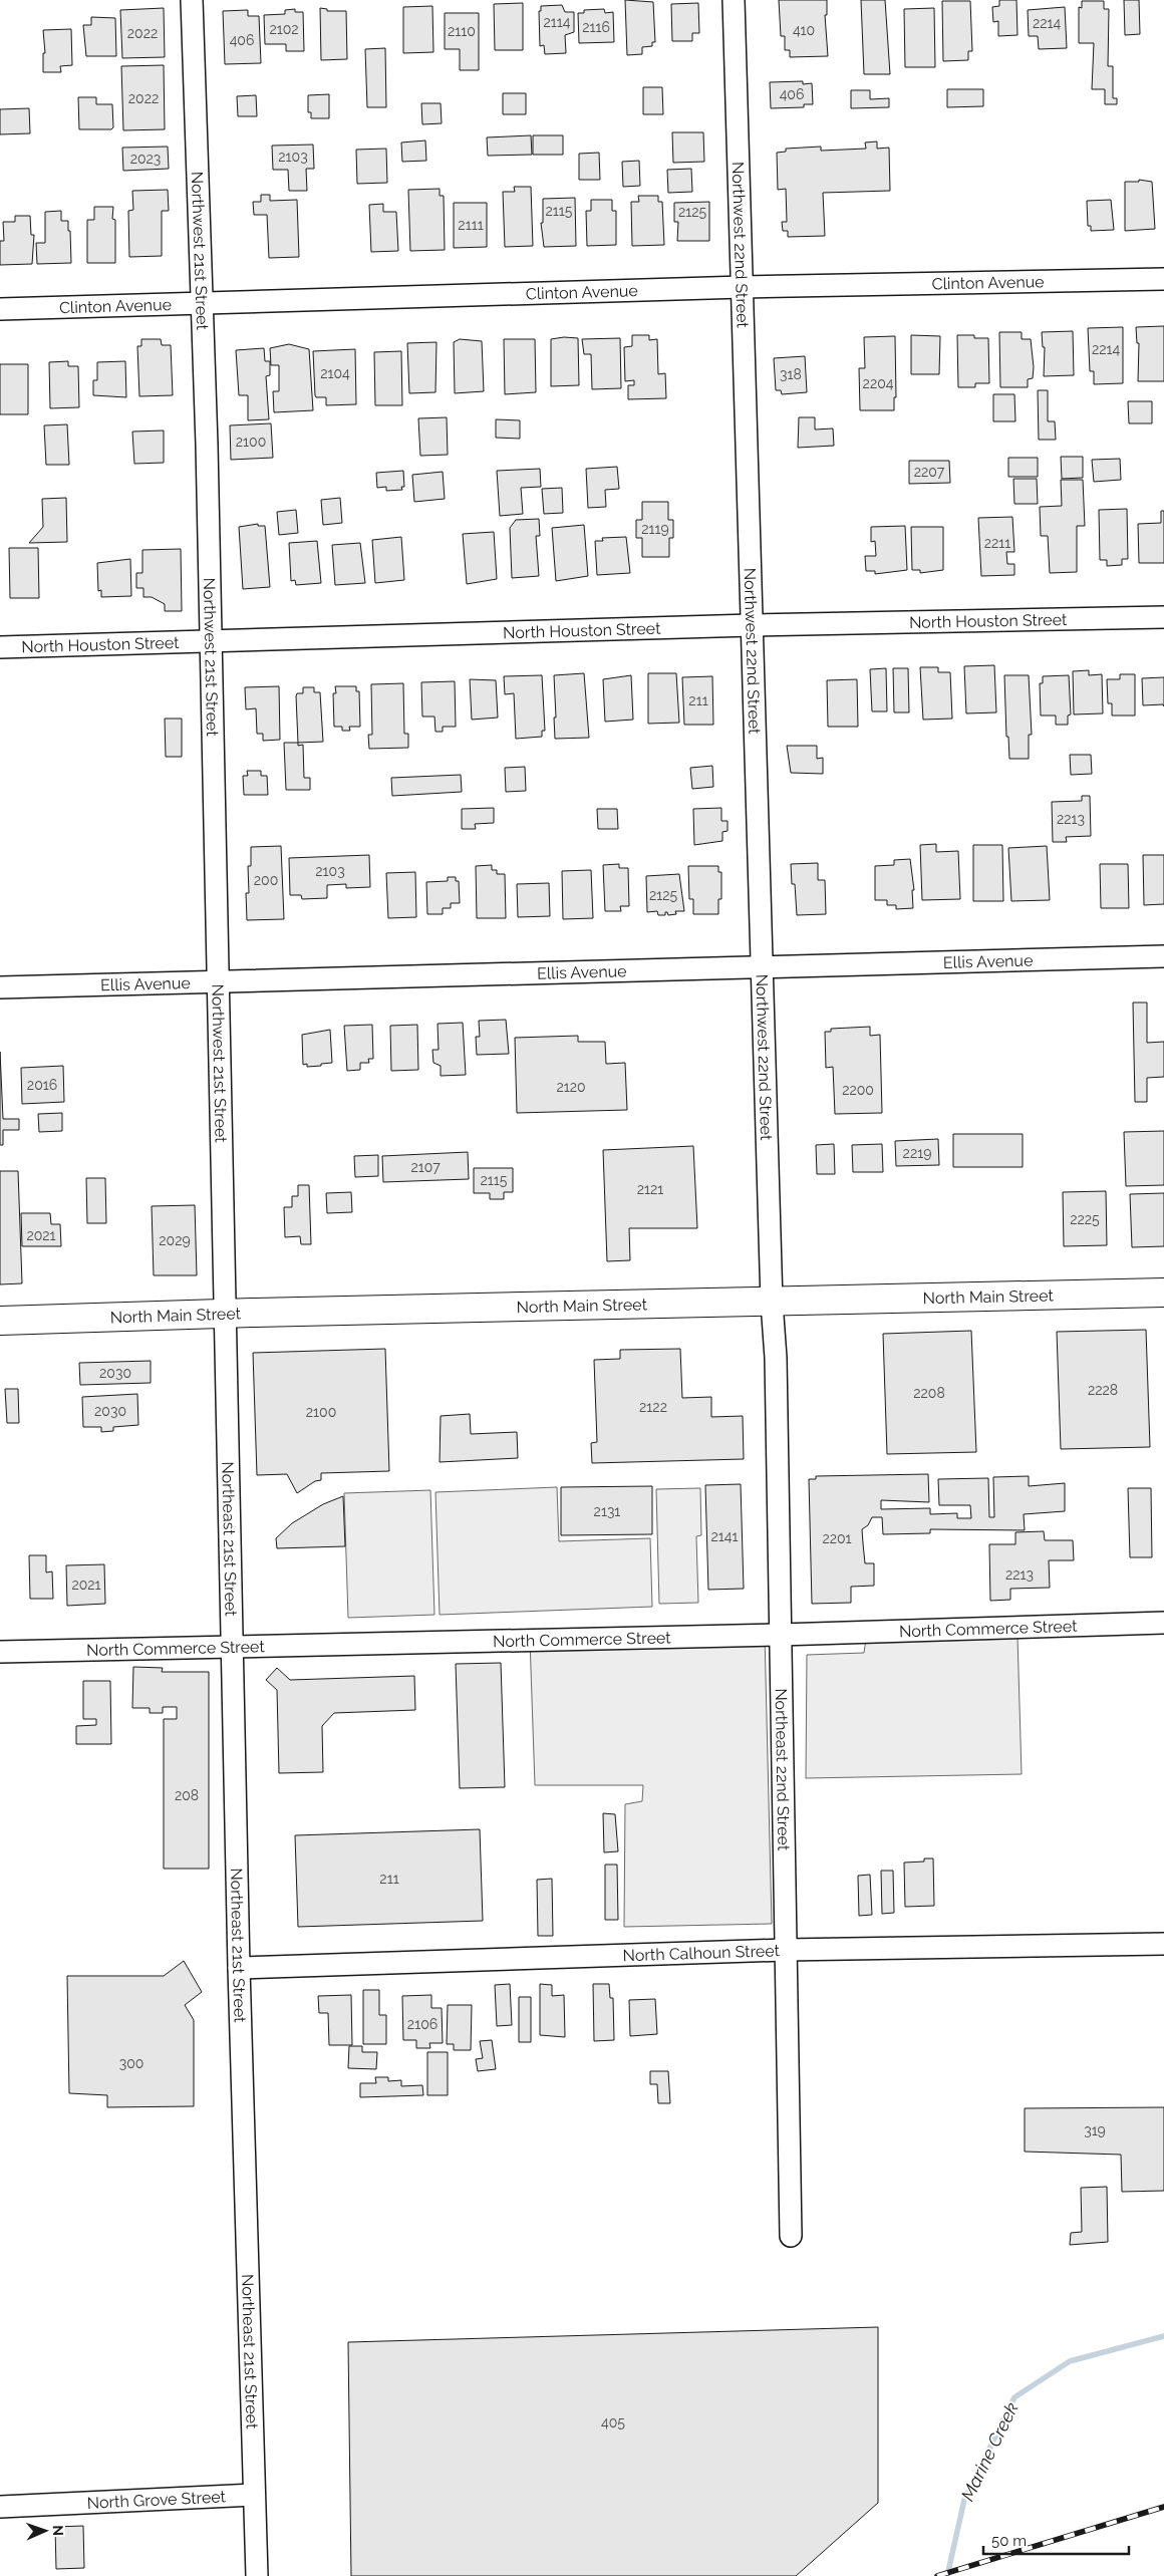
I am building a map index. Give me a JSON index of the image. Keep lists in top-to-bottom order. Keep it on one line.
{"streets":{"main road":["North Main Street"],"street":["Northwest 22nd Street","Northwest 21st Street","Clinton Avenue","North Houston Street","Ellis Avenue","Northeast 21st Street","North Commerce Street","Northeast 22nd Street","North Calhoun Street","North Grove Street"]},"crossings":[["Northwest 22nd Street","Clinton Avenue"],["Northwest 22nd Street","North Houston Street"],["Northwest 22nd Street","Ellis Avenue"],["Northwest 22nd Street","North Main Street"],["Northwest 22nd Street","Northeast 22nd Street"],["Northwest 21st Street","Clinton Avenue"],["Northwest 21st Street","North Houston Street"],["Northwest 21st Street","Ellis Avenue"],["Northwest 21st Street","North Main Street"],["Northwest 21st Street","Northeast 21st Street"],["North Main Street","Northeast 21st Street"],["North Main Street","Northeast 22nd Street"],["Northeast 21st Street","North Commerce Street"],["Northeast 21st Street","North Calhoun Street"],["Northeast 21st Street","North Grove Street"],["North Commerce Street","Northeast 22nd Street"],["Northeast 22nd Street","North Calhoun Street"]],"water":["Marine Creek"],"house_numbers":["2114","2214","2116","2102","410","2110","2022","406","406","2022","2103","2023","2115","2125","2111","2214","2104","318","2204","2100","2207","2119","2211","211","2213","2103","200","2125","2016","2120","2200","2219","2107","2115","2121","2225","2021","2029","2030","2228","2208","2122","2030","2100","2131","2141","2201","2213","2021","208","211","2106","300","319","405"],"scale_bar":"50 m","north":"right"}
